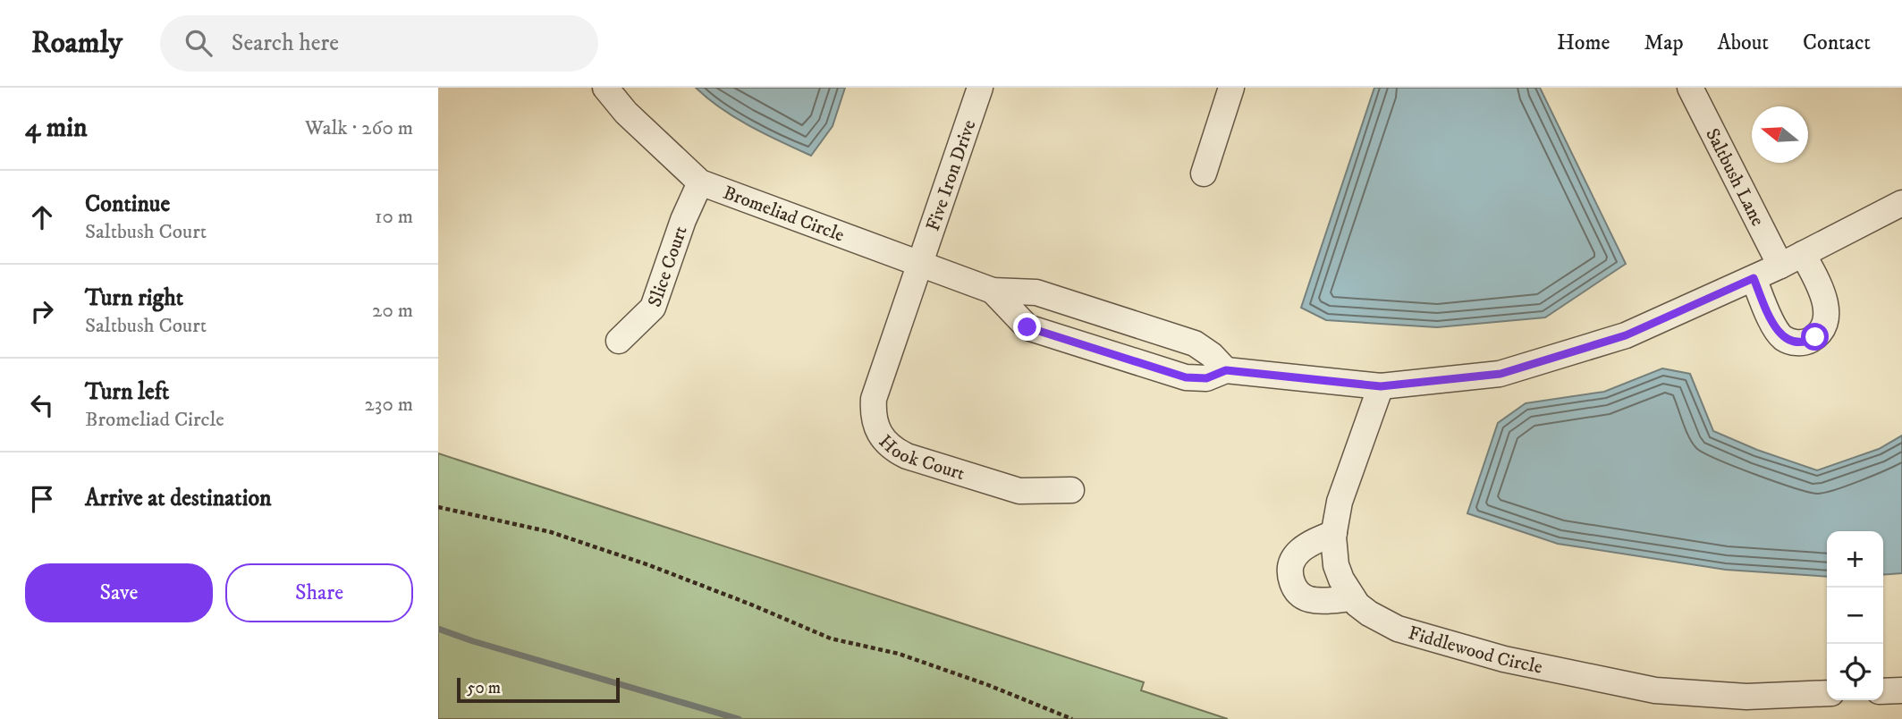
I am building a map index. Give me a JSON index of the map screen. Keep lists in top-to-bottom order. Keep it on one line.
{"streets":{"street":["Five Iron Drive","Saltbush Lane","Bromeliad Circle","Slice Court","Hook Court","Fiddlewood Circle"]},"crossings":[["Five Iron Drive","Bromeliad Circle"],["Five Iron Drive","Hook Court"],["Saltbush Lane","Bromeliad Circle"],["Bromeliad Circle","Slice Court"],["Bromeliad Circle","Hook Court"],["Bromeliad Circle","Fiddlewood Circle"]],"scale_bar":"50 m","north":"left","page":{"header":"Roamly","search":"Search here","nav":["Home","Map","About","Contact"],"heading":["4 min","Walk · 260 m"],"list":[["Continue","Saltbush Court","10 m"],["Turn right","Saltbush Court","20 m"],["Turn left","Bromeliad Circle","230 m"],"Arrive at destination"],"map_buttons":["+","−"],"buttons":["Save","Share"],"scale":"50 m"}}
